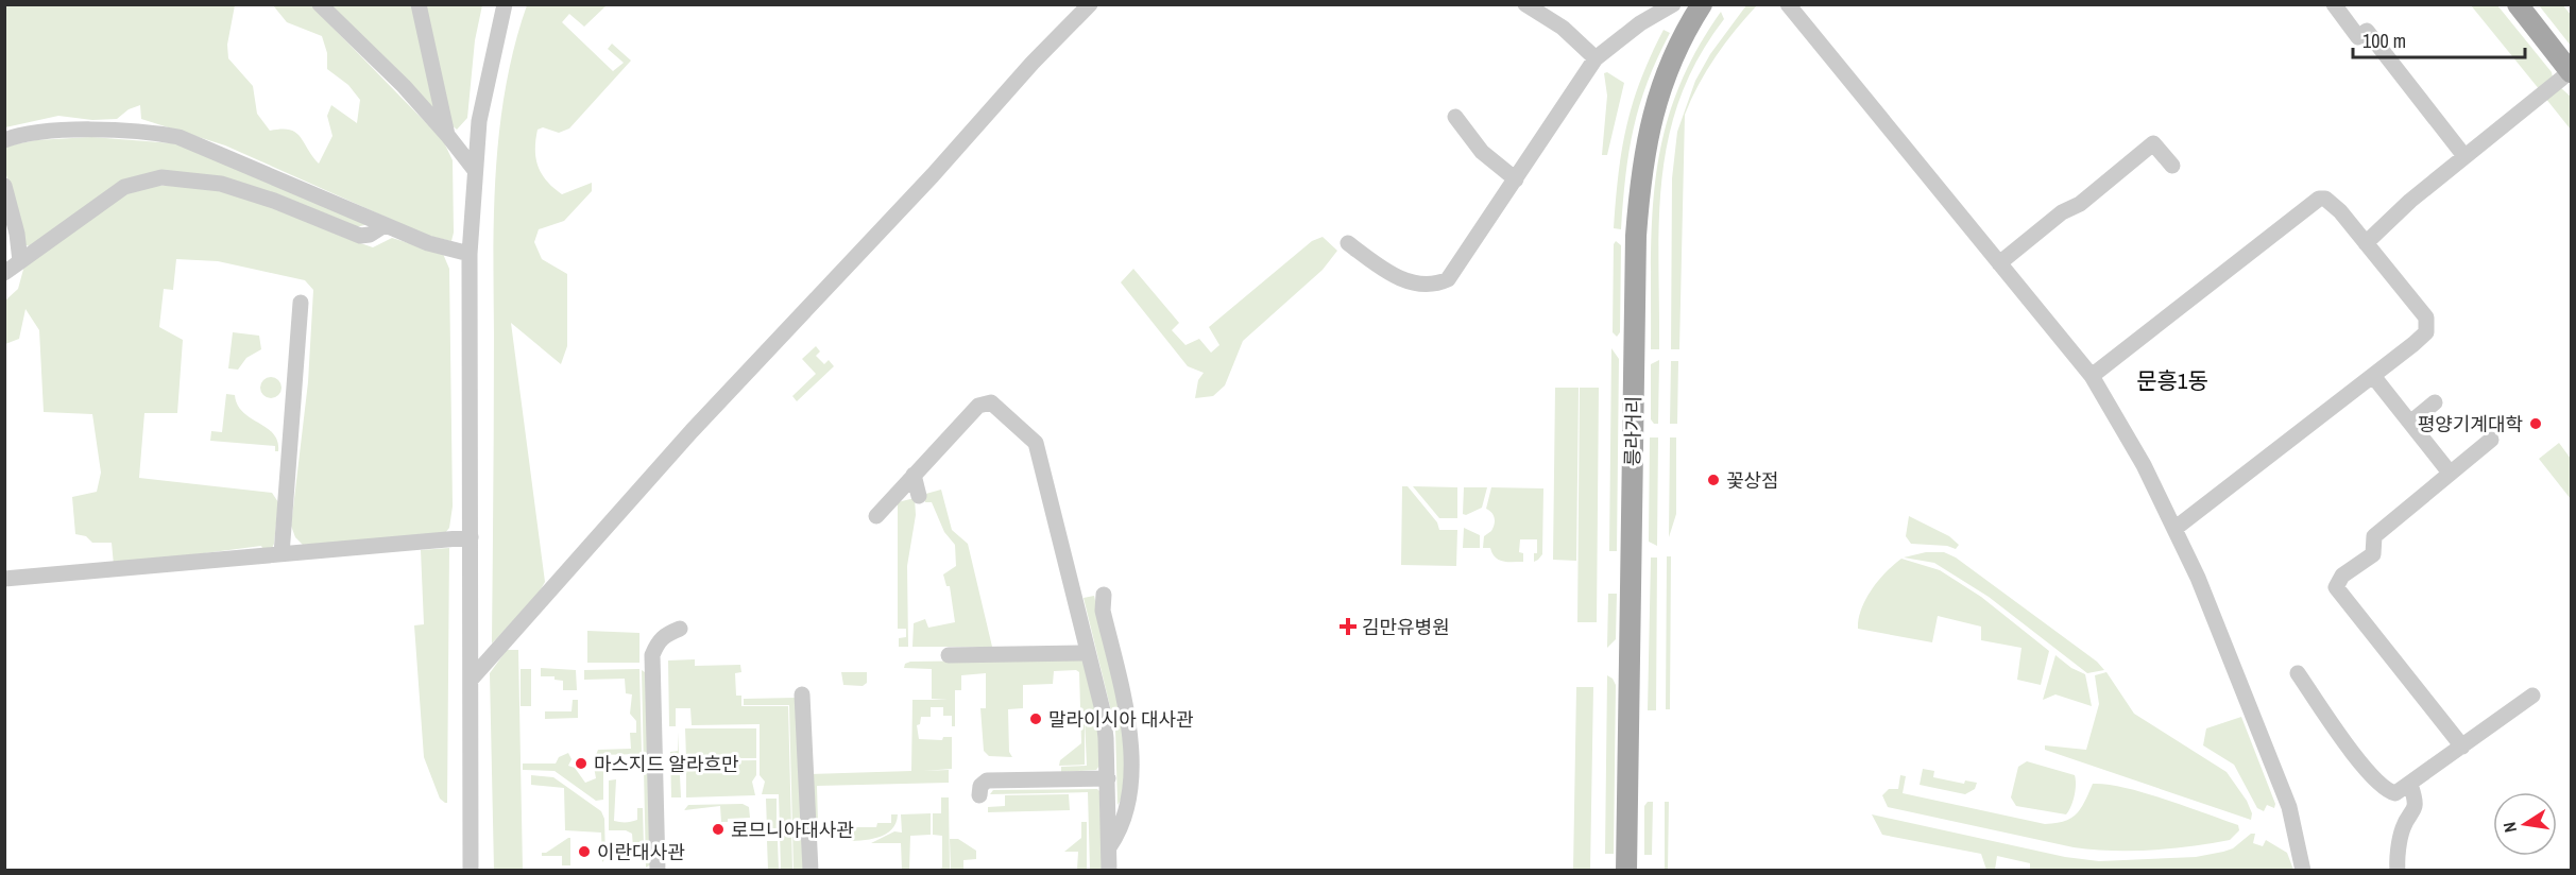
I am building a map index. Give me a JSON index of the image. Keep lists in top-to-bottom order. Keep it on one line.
{"streets":{"main road":["릉라거리"]},"districts":["문흥1동"],"places":{"other":["평양기계대학","꽃상점","말라이시아 대사관","마스지드 알라흐만","로므니아대사관","이란대사관"],"health":["김만유병원"]},"scale_bar":"100 m","north":"left"}
